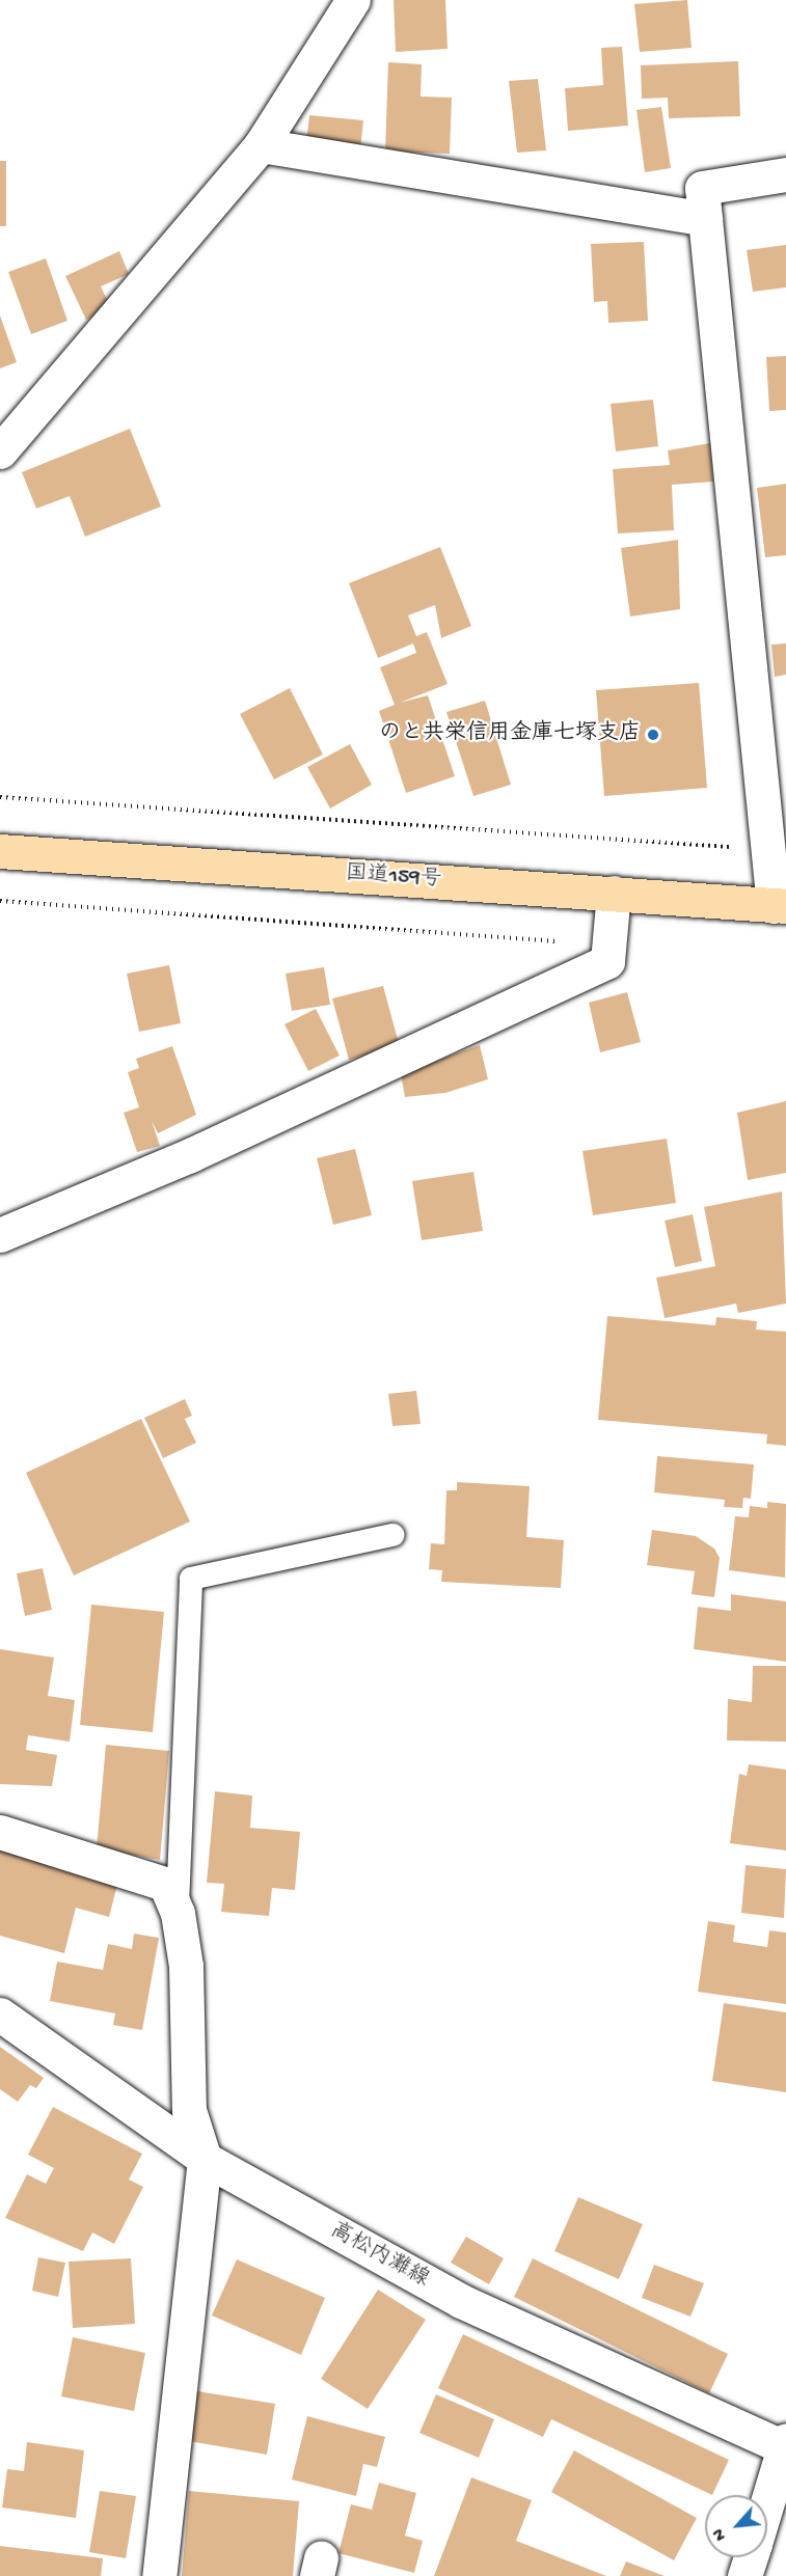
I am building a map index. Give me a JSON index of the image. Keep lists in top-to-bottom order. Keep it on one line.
{"streets":{"highway":["国道159号"],"street":["高松内灘線"]},"places":["のと共栄信用金庫七塚支店"],"north":"bottom left"}
